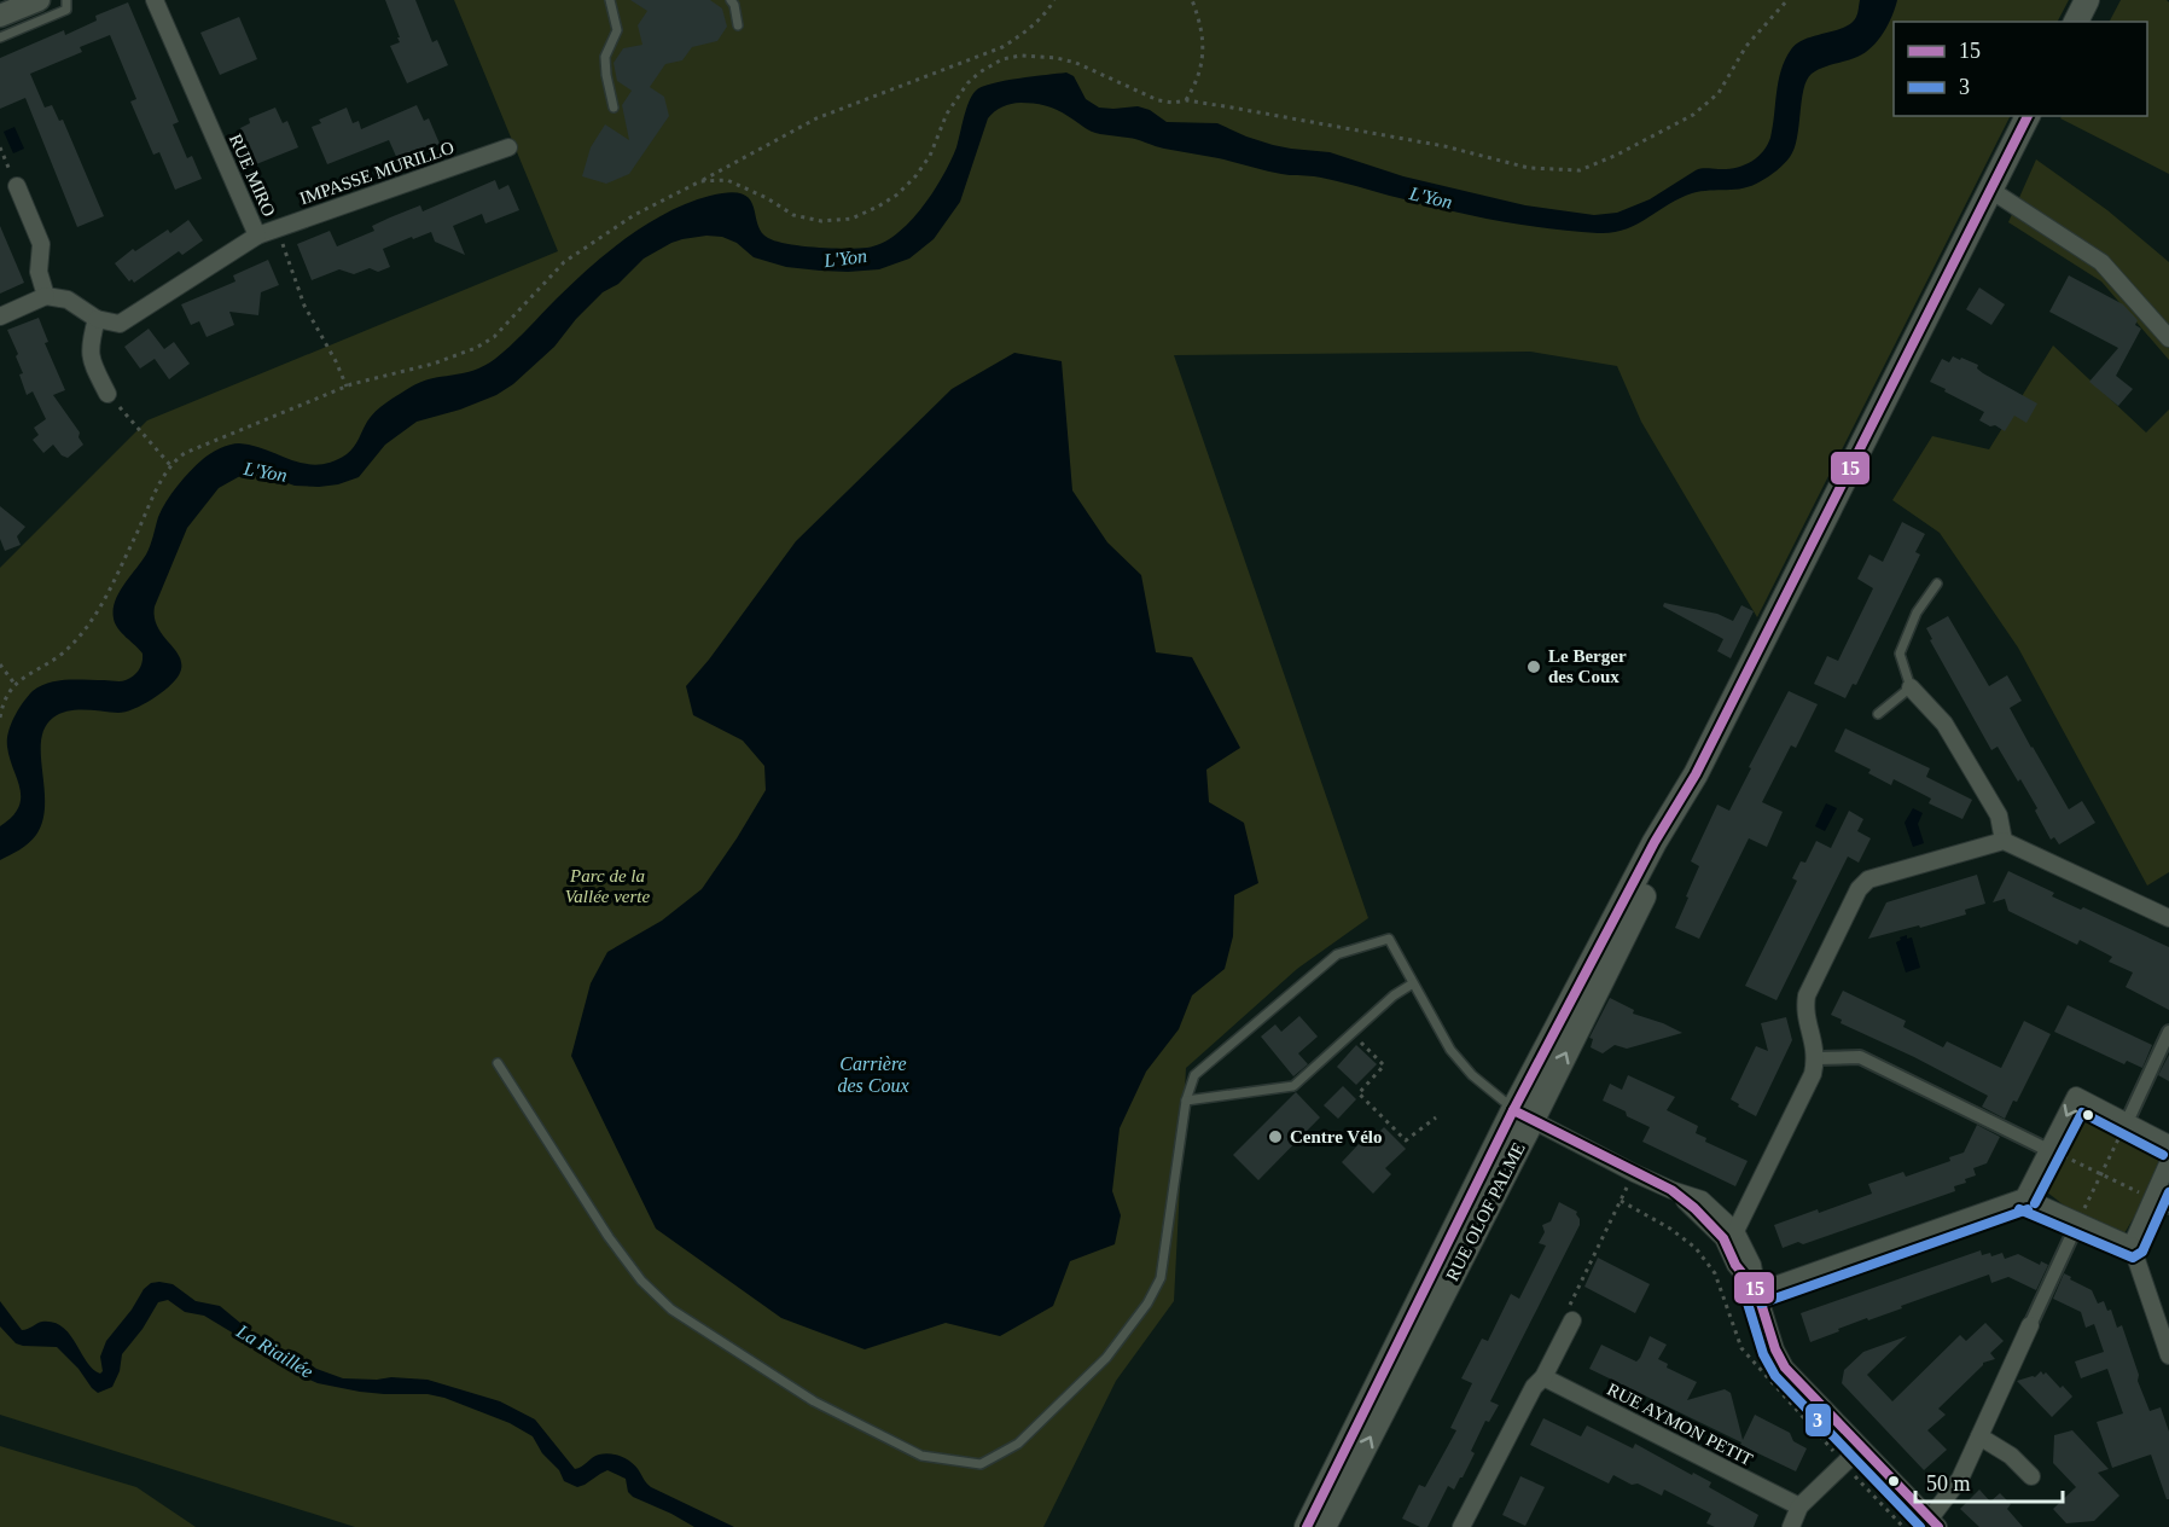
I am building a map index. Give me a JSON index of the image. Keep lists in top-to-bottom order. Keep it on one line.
{"streets":{"main road":["RUE OLOF PALME"],"street":["IMPASSE MURILLO","RUE MIRO","RUE AYMON PETIT"]},"crossings":[["IMPASSE MURILLO","RUE MIRO"]],"water":["L'Yon","Carrière des Coux","La Riaillée"],"parks":["Parc de la Vallée verte"],"places":["Le Berger des Coux","Centre Vélo"],"lines":["transit line 15","transit line 3"],"legend":["15","3"],"scale_bar":"50 m"}
